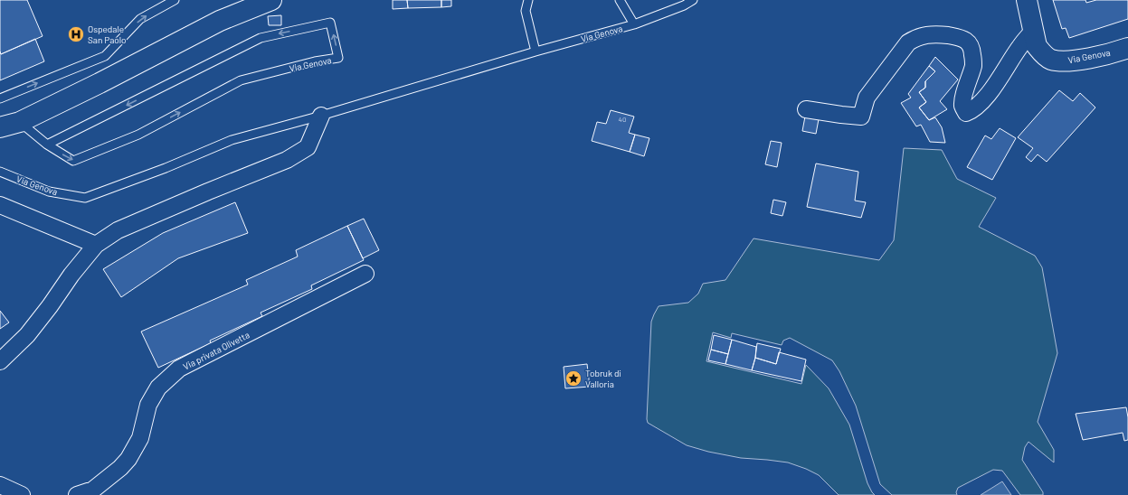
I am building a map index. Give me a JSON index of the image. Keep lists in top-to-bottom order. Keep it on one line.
{"streets":{"street":["Via Genova","Via privata Olivetta"]},"places":{"hospital":["Ospedale San Paolo"],"place":["Tobruk di Valloria"]},"house_numbers":["40"]}
